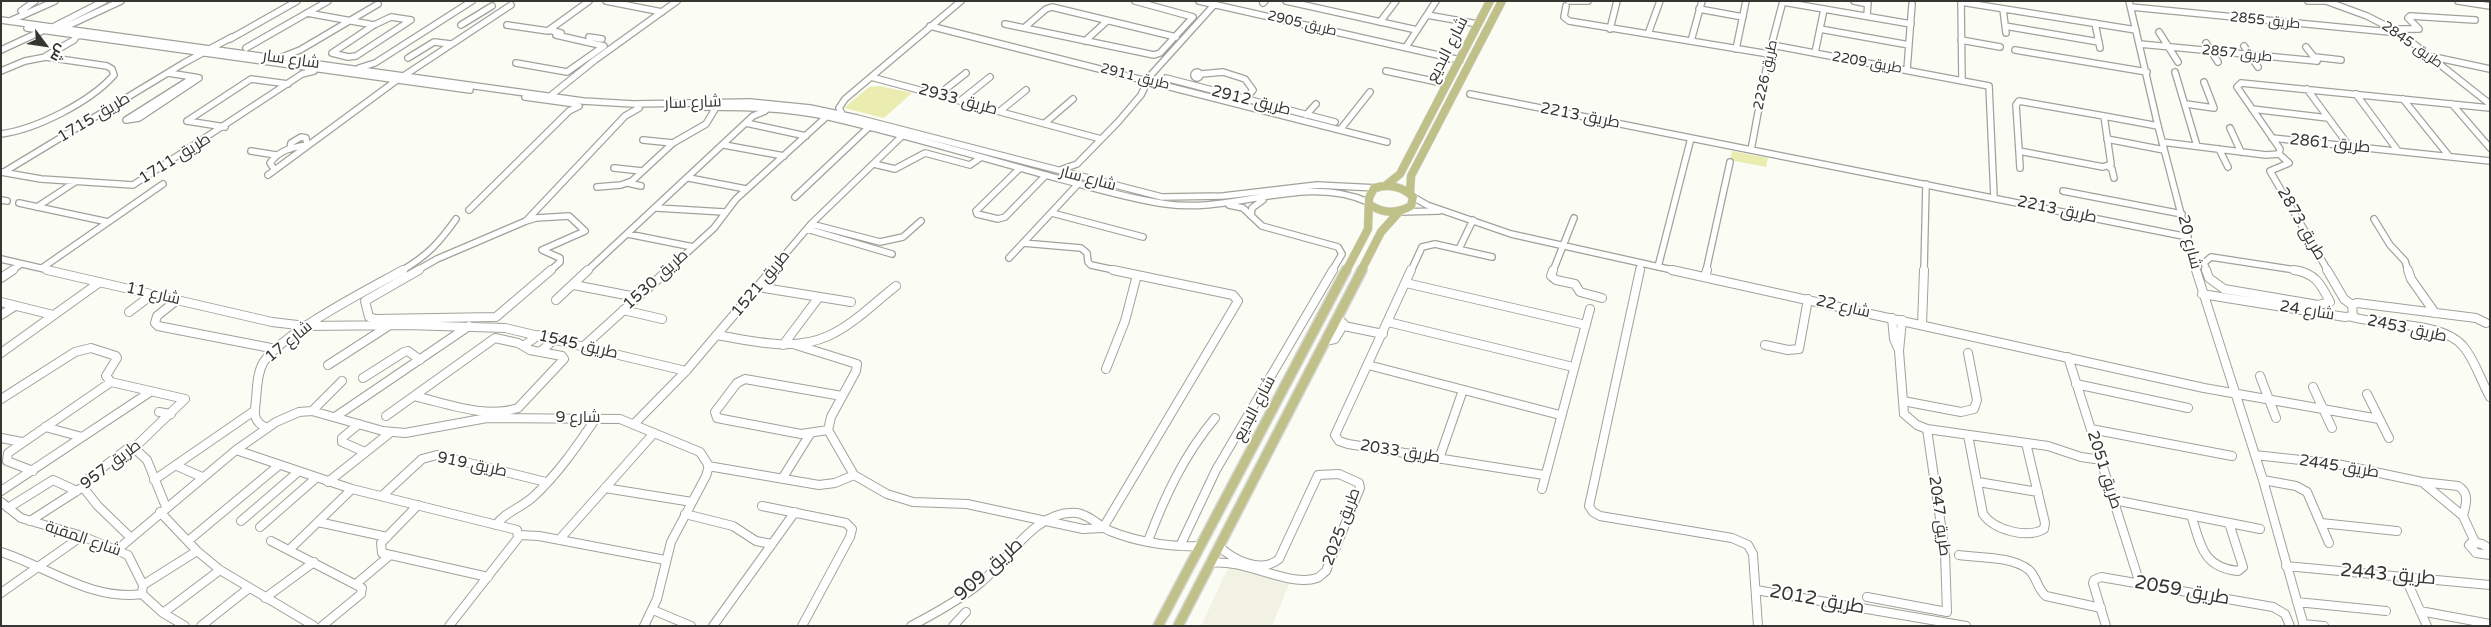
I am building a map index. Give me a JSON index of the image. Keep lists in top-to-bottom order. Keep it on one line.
{"streets":{"main road":["شارع البديع"],"street":["طريق 2855","طريق 2905","طريق 2845","طريق 2857","شارع سار","طريق 2209","طريق 2226","طريق 2911","طريق 2933","طريق 2912","طريق 2213","طريق 1715","طريق 2861","طريق 1711","طريق 2873","شارع 20","طريق 1530","طريق 1521","شارع 11","شارع 22","شارع 24","طريق 2453","شارع 17","طريق 1545","شارع 9","طريق 2033","طريق 957","طريق 919","طريق 2445","طريق 2051","طريق 2047","طريق 2025","شارع المقبة","طريق 909","طريق 2443","طريق 2059","طريق 2012"]},"crossings":[["طريق 2855","طريق 2845"],["طريق 2855","شارع 20"],["طريق 2905","شارع البديع"],["شارع البديع","شارع سار"],["شارع البديع","شارع 22"],["شارع البديع","طريق 2025"],["طريق 2857","شارع 20"],["شارع سار","طريق 1715"],["شارع سار","طريق 1711"],["شارع سار","طريق 1521"],["طريق 2209","طريق 2226"],["طريق 2209","طريق 2213"],["طريق 2226","طريق 2213"],["طريق 2911","طريق 2912"],["طريق 2213","شارع 20"],["طريق 1715","طريق 1711"],["طريق 2861","طريق 2873"],["طريق 2861","شارع 20"],["طريق 2873","شارع 24"],["شارع 20","شارع 22"],["شارع 20","شارع 24"],["شارع 20","طريق 2445"],["شارع 20","طريق 2443"],["طريق 1530","طريق 1545"],["طريق 1521","طريق 1545"],["طريق 1521","شارع 9"],["شارع 11","شارع 17"],["شارع 11","طريق 1545"],["شارع 22","طريق 2051"],["شارع 24","طريق 2453"],["شارع 17","طريق 1545"],["طريق 957","شارع المقبة"],["طريق 2051","طريق 2059"]],"north":"bottom right"}
